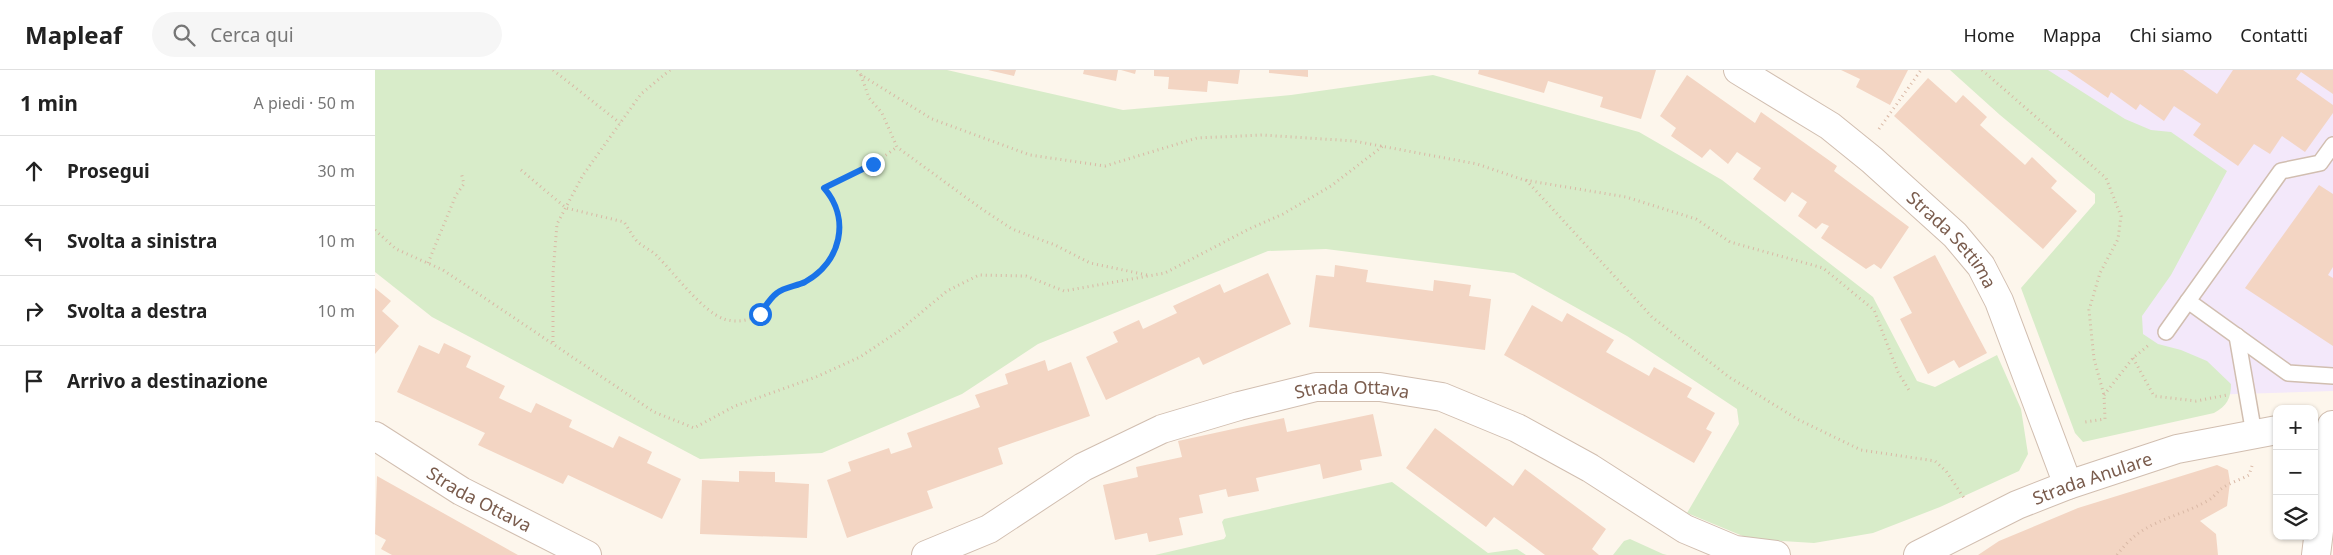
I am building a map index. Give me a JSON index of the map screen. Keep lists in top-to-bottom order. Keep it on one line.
{"streets":{"street":["Strada Settima","Strada Ottava","Strada Anulare"]},"crossings":[["Strada Settima","Strada Anulare"]],"page":{"header":"Mapleaf","search":"Cerca qui","nav":["Home","Mappa","Chi siamo","Contatti"],"heading":["1 min","A piedi · 50 m"],"list":[["Prosegui","30 m"],["Svolta a sinistra","10 m"],["Svolta a destra","10 m"],"Arrivo a destinazione"],"map_buttons":["+","−"]}}
